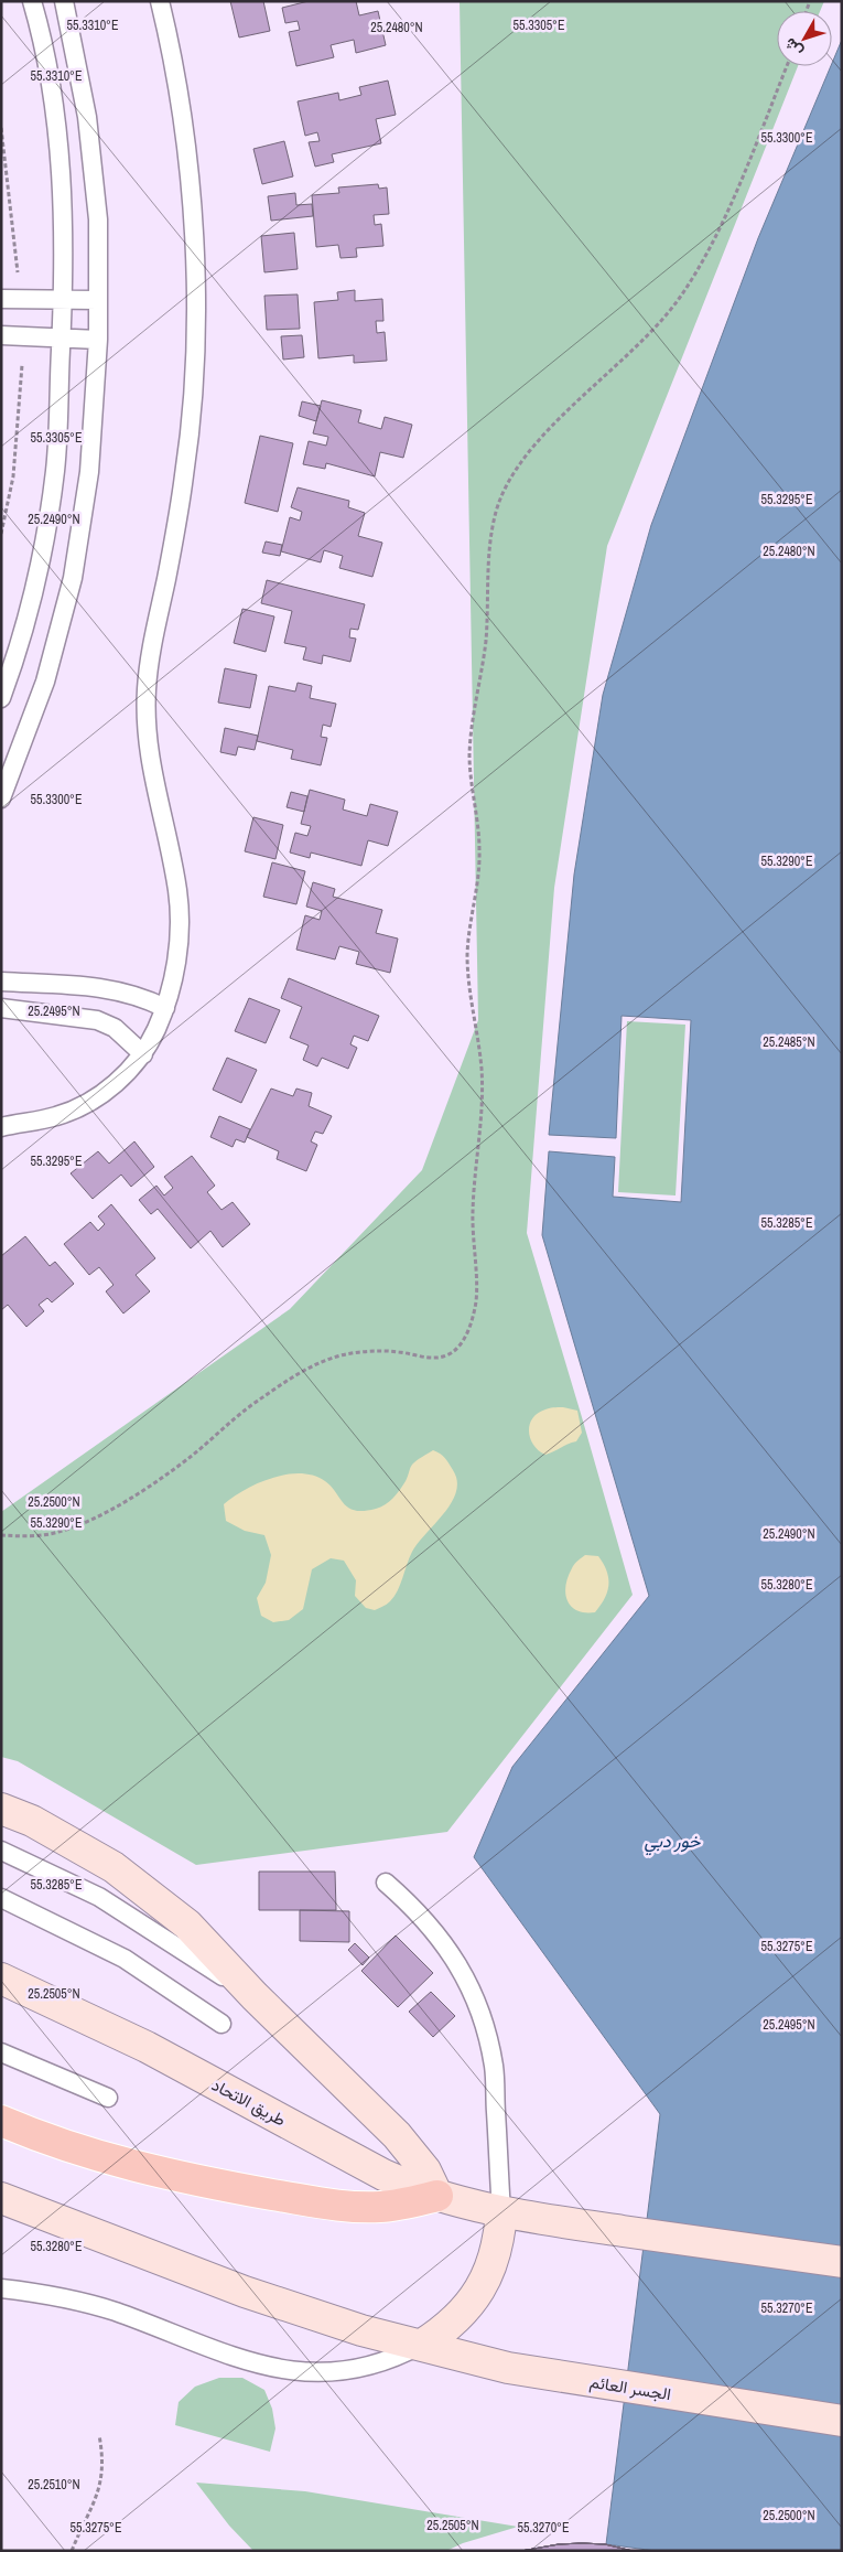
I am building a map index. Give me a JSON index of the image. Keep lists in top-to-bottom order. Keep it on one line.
{"streets":{"main road":["طريق الاتحاد","الجسر العائم"]},"water":["خور دبي"],"north":"bottom left","coordinates":["55.3310°E","55.3305°E","25.2480°N","55.3300°E","55.3295°E","25.2490°N","55.3290°E","25.2495°N","25.2485°N","55.3285°E","25.2500°N","55.3280°E","55.3275°E","25.2505°N","55.3270°E","25.2510°N"]}
